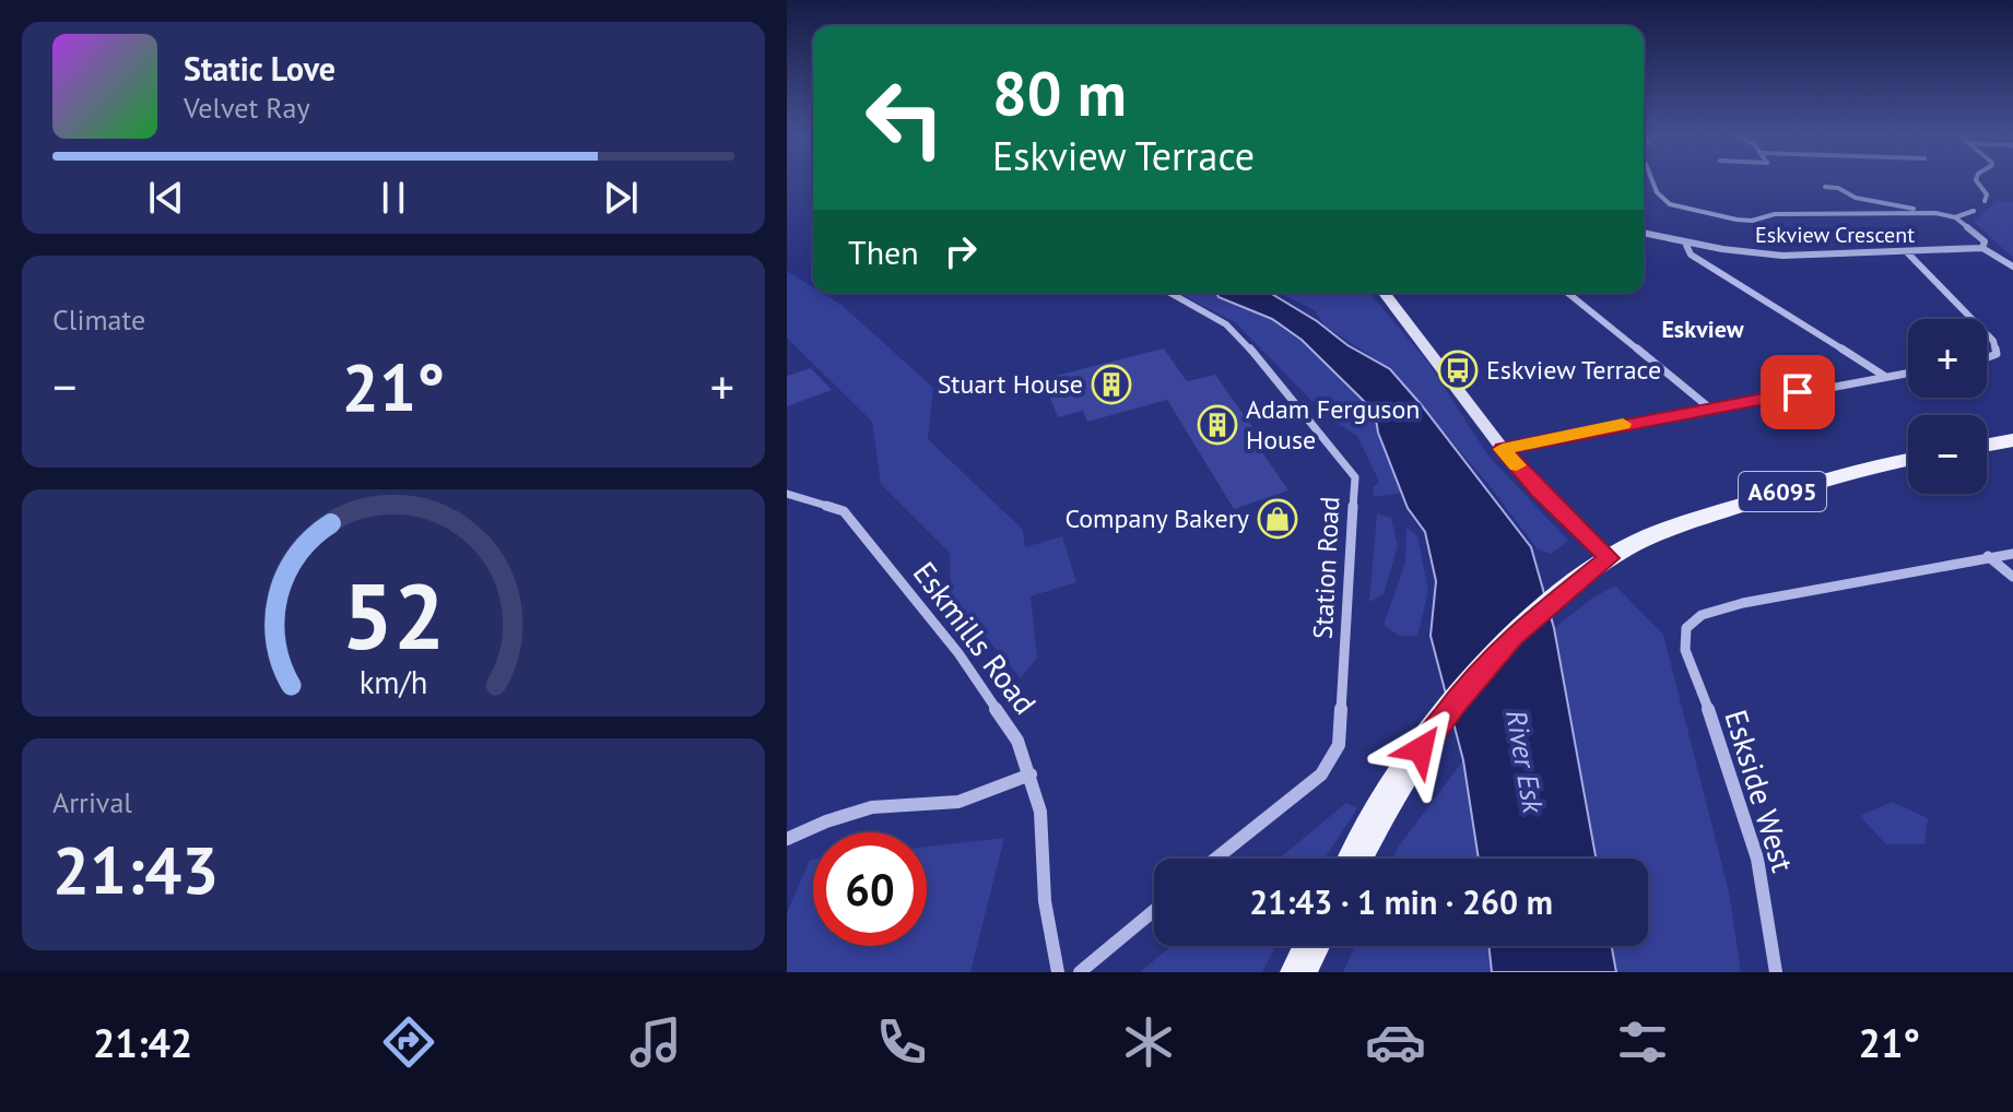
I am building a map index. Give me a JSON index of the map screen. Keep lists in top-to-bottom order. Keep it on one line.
{"streets":{"main road":["A6095"],"street":["Eskview Crescent","Station Road","Eskmills Road","Eskside West"]},"districts":["Eskview"],"water":["River Esk"],"places":{"bus stop":["Eskview Terrace"],"building":["Stuart House","Adam Ferguson House"],"shop":["Company Bakery"]},"page":{"turn":["80 m","Eskview Terrace"],"song":["Static Love","Velvet Ray"],"then":"Then","tile":["Climate",["Arrival","21:43"]],"map_buttons":["+","−"],"heat":["−","21°","+"],"limit":"60","trip":"21:43 · 1 min · 260 m","tabs":["21:42","21°"],"gauge":["52","km/h"]}}
